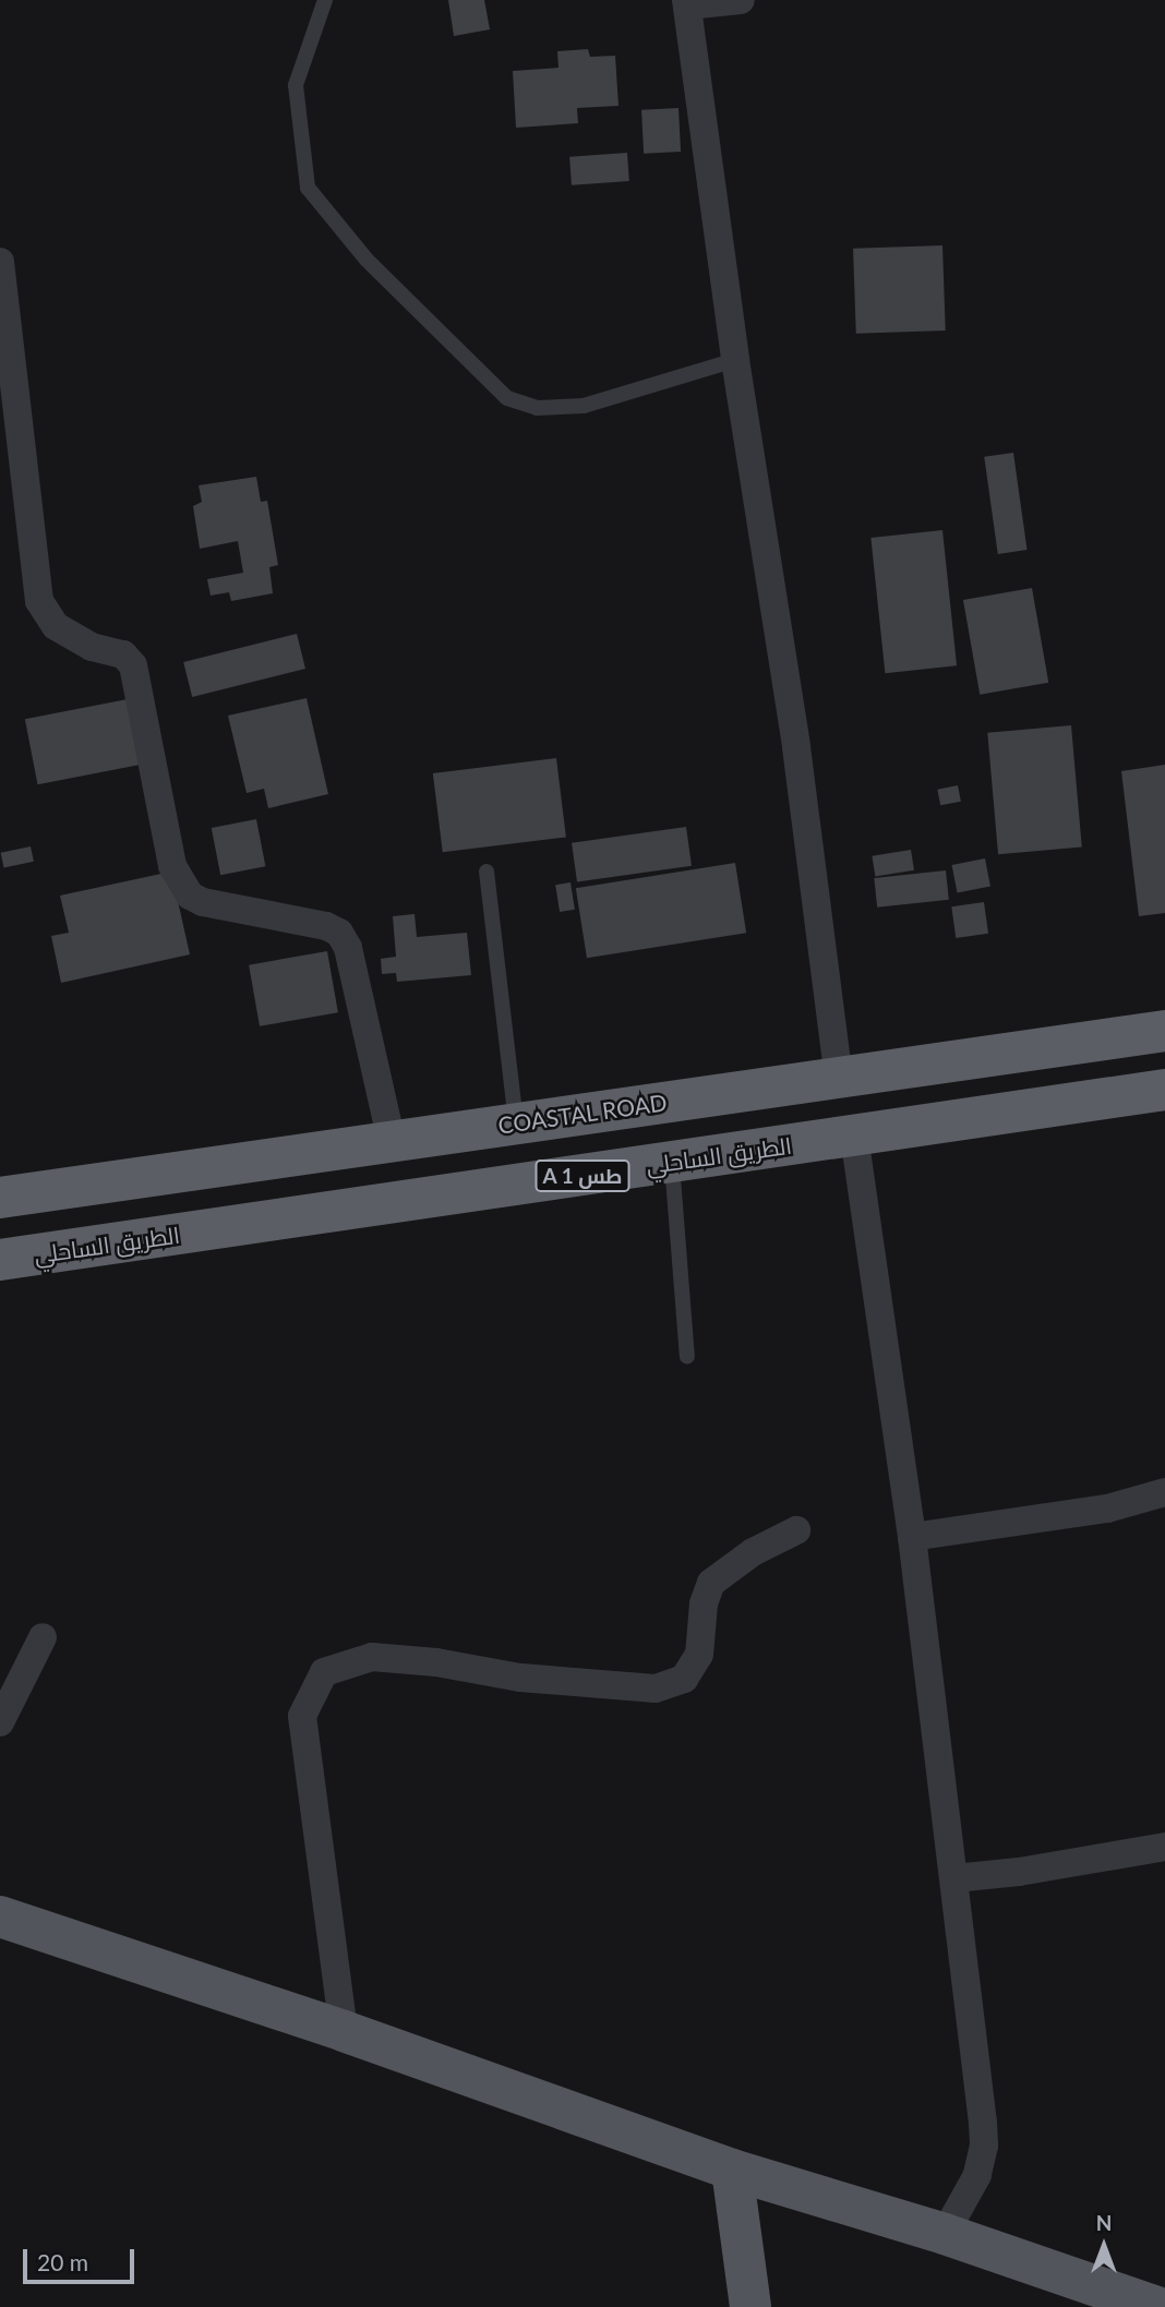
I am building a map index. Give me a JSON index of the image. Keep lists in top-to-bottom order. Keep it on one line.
{"streets":{"highway":["COASTAL ROAD","الطريق الساحلي","A 1 طس"]},"scale_bar":"20 m","north":"top"}
